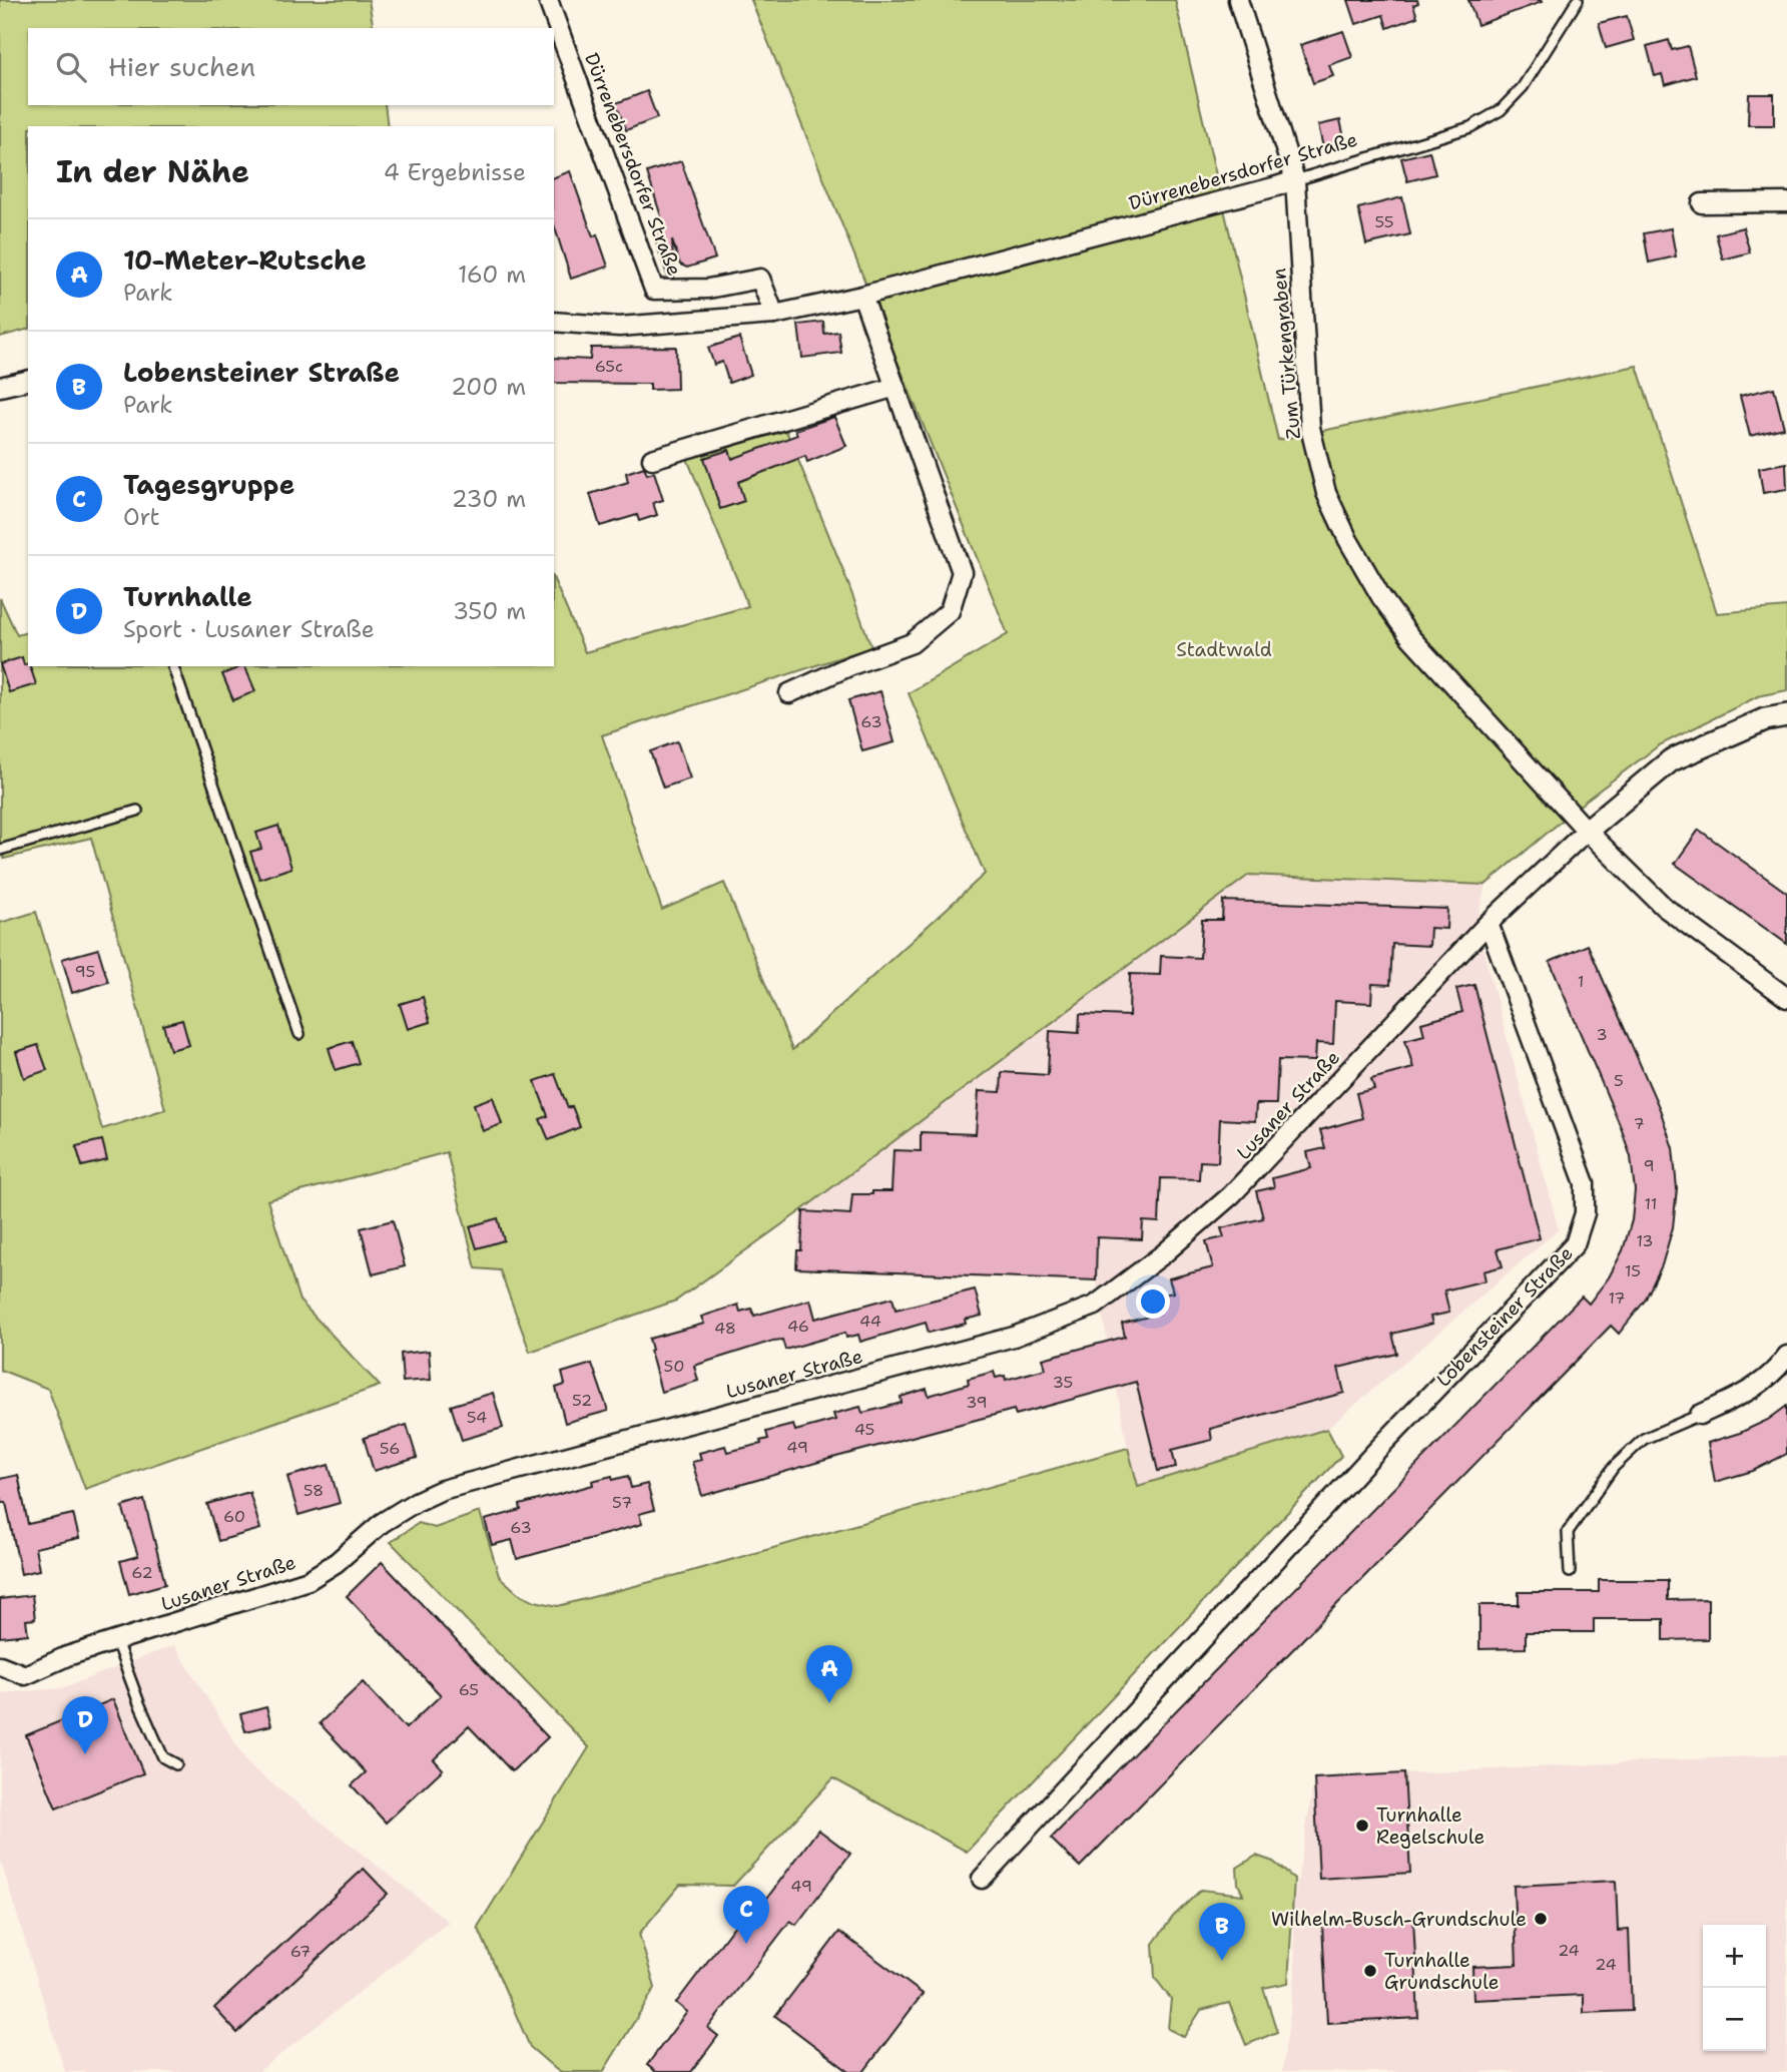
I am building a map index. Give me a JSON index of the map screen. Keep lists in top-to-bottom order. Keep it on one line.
{"streets":{"street":["Dürrenebersdorfer Straße","Zum Türkengraben","Lusaner Straße","Lobensteiner Straße"]},"crossings":[["Dürrenebersdorfer Straße","Zum Türkengraben"],["Lusaner Straße","Lobensteiner Straße"]],"parks":["Stadtwald"],"places":["Turnhalle Regelschule","Wilhelm-Busch-Grundschule","Turnhalle Grundschule"],"house_numbers":["55","65c","63","95","1","3","5","7","9","11","13","15","17","44","46","48","50","35","52","39","54","45","49","56","58","57","60","63","62","65","49","24","67","24"],"page":{"search":"Hier suchen","heading":["In der Nähe","4 Ergebnisse"],"list":[{"mark":"A","name":"10-Meter-Rutsche","note":"Park","value":"160 m"},{"mark":"B","name":"Lobensteiner Straße","note":"Park","value":"200 m"},{"mark":"C","name":"Tagesgruppe","note":"Ort","value":"230 m"},{"mark":"D","name":"Turnhalle","note":"Sport · Lusaner Straße","value":"350 m"}],"pins":["A","D","C","B"],"map_buttons":["+","−"]}}
